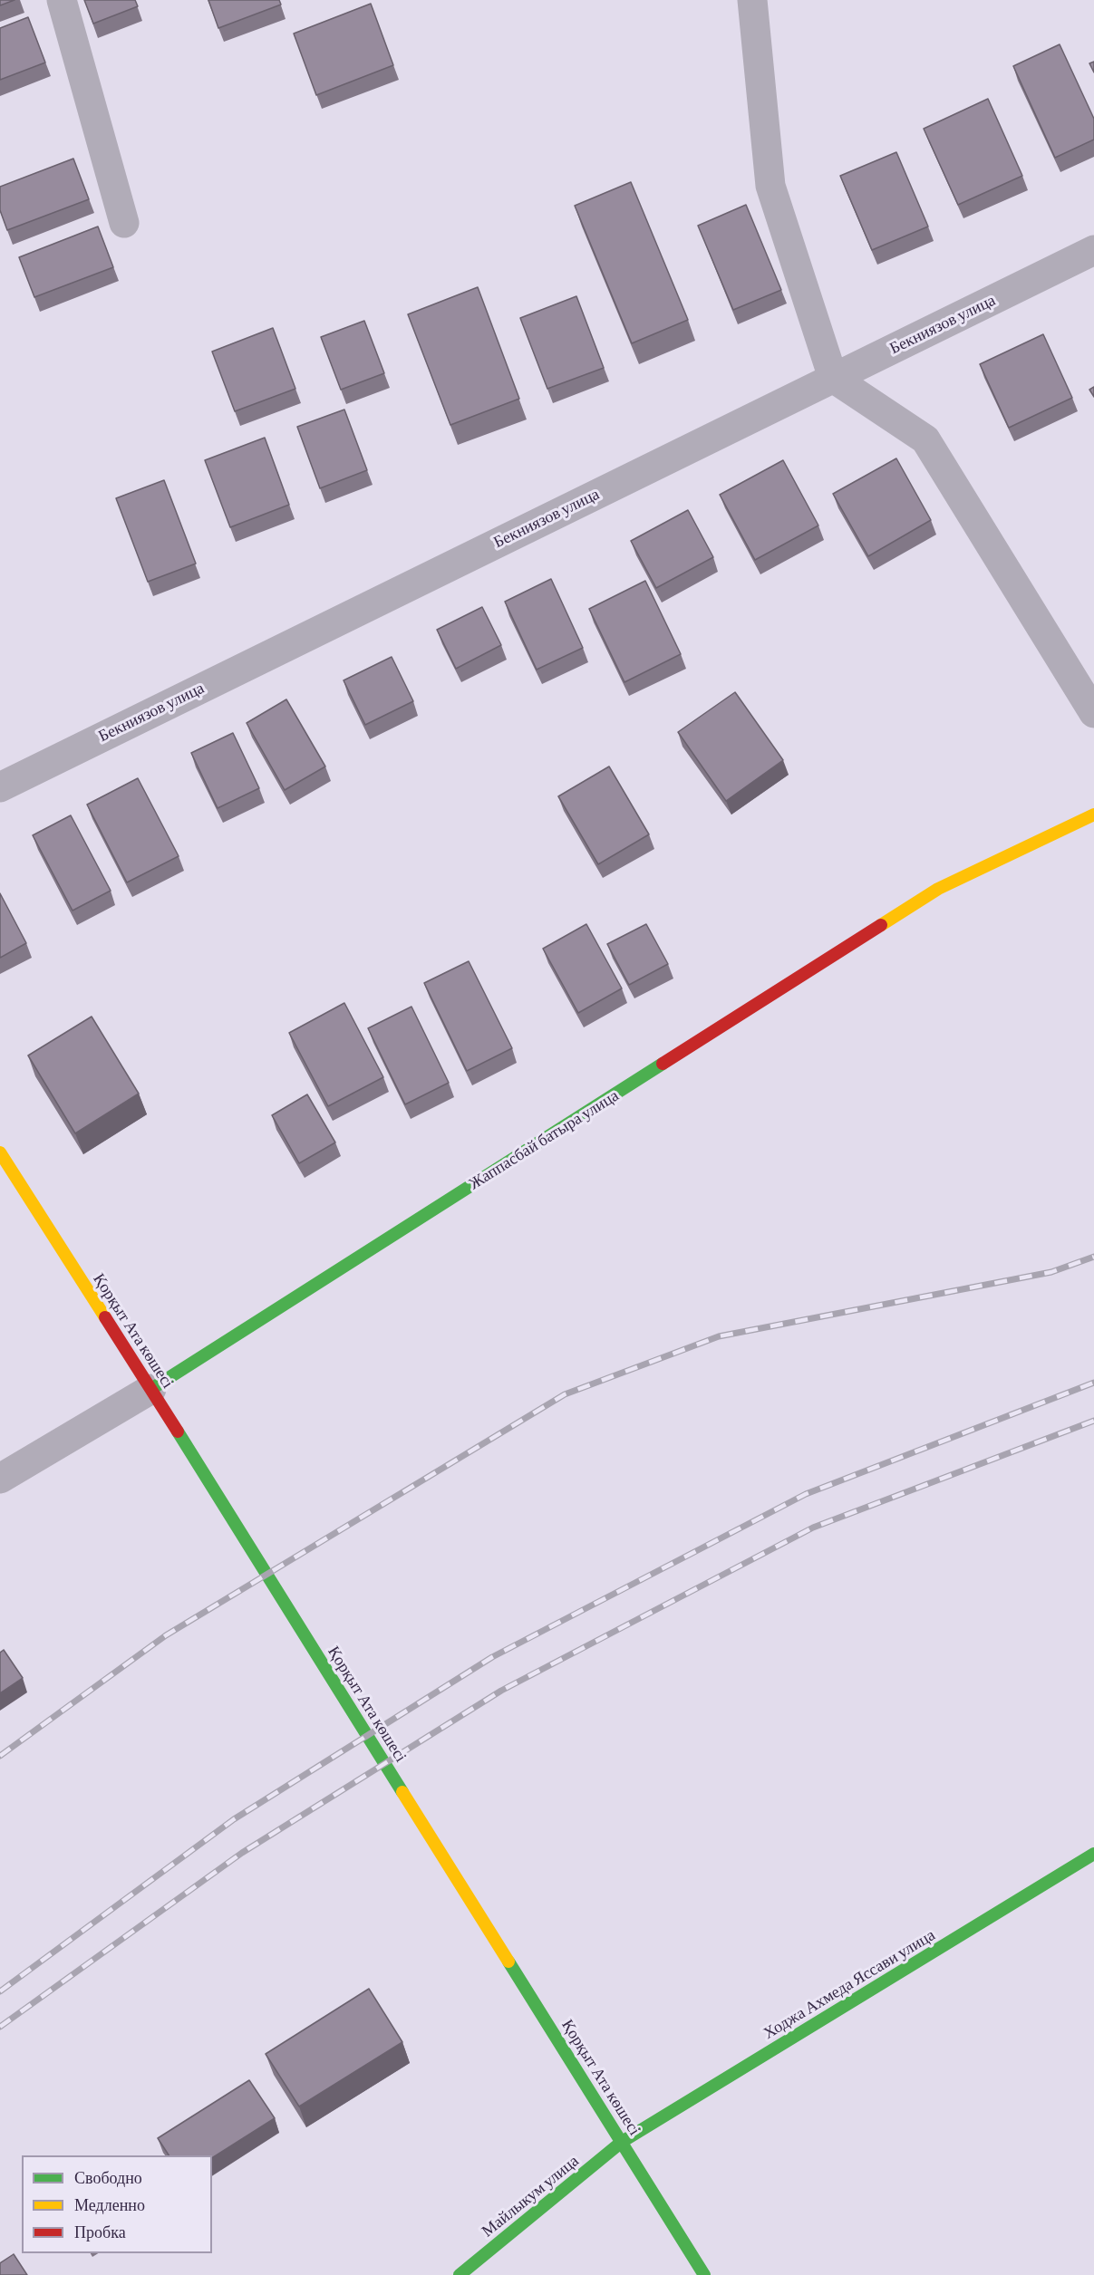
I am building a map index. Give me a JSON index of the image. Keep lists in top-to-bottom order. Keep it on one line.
{"streets":{"main road":["Жаппасбай батыра улица","Қорқыт Ата көшесі","Ходжа Ахмеда Яссави улица","Майлыкум улица"],"street":["Бекниязов улица"]},"crossings":[["Жаппасбай батыра улица","Қорқыт Ата көшесі"],["Қорқыт Ата көшесі","Ходжа Ахмеда Яссави улица"],["Қорқыт Ата көшесі","Майлыкум улица"],["Ходжа Ахмеда Яссави улица","Майлыкум улица"]],"legend":["Свободно","Медленно","Пробка"]}
